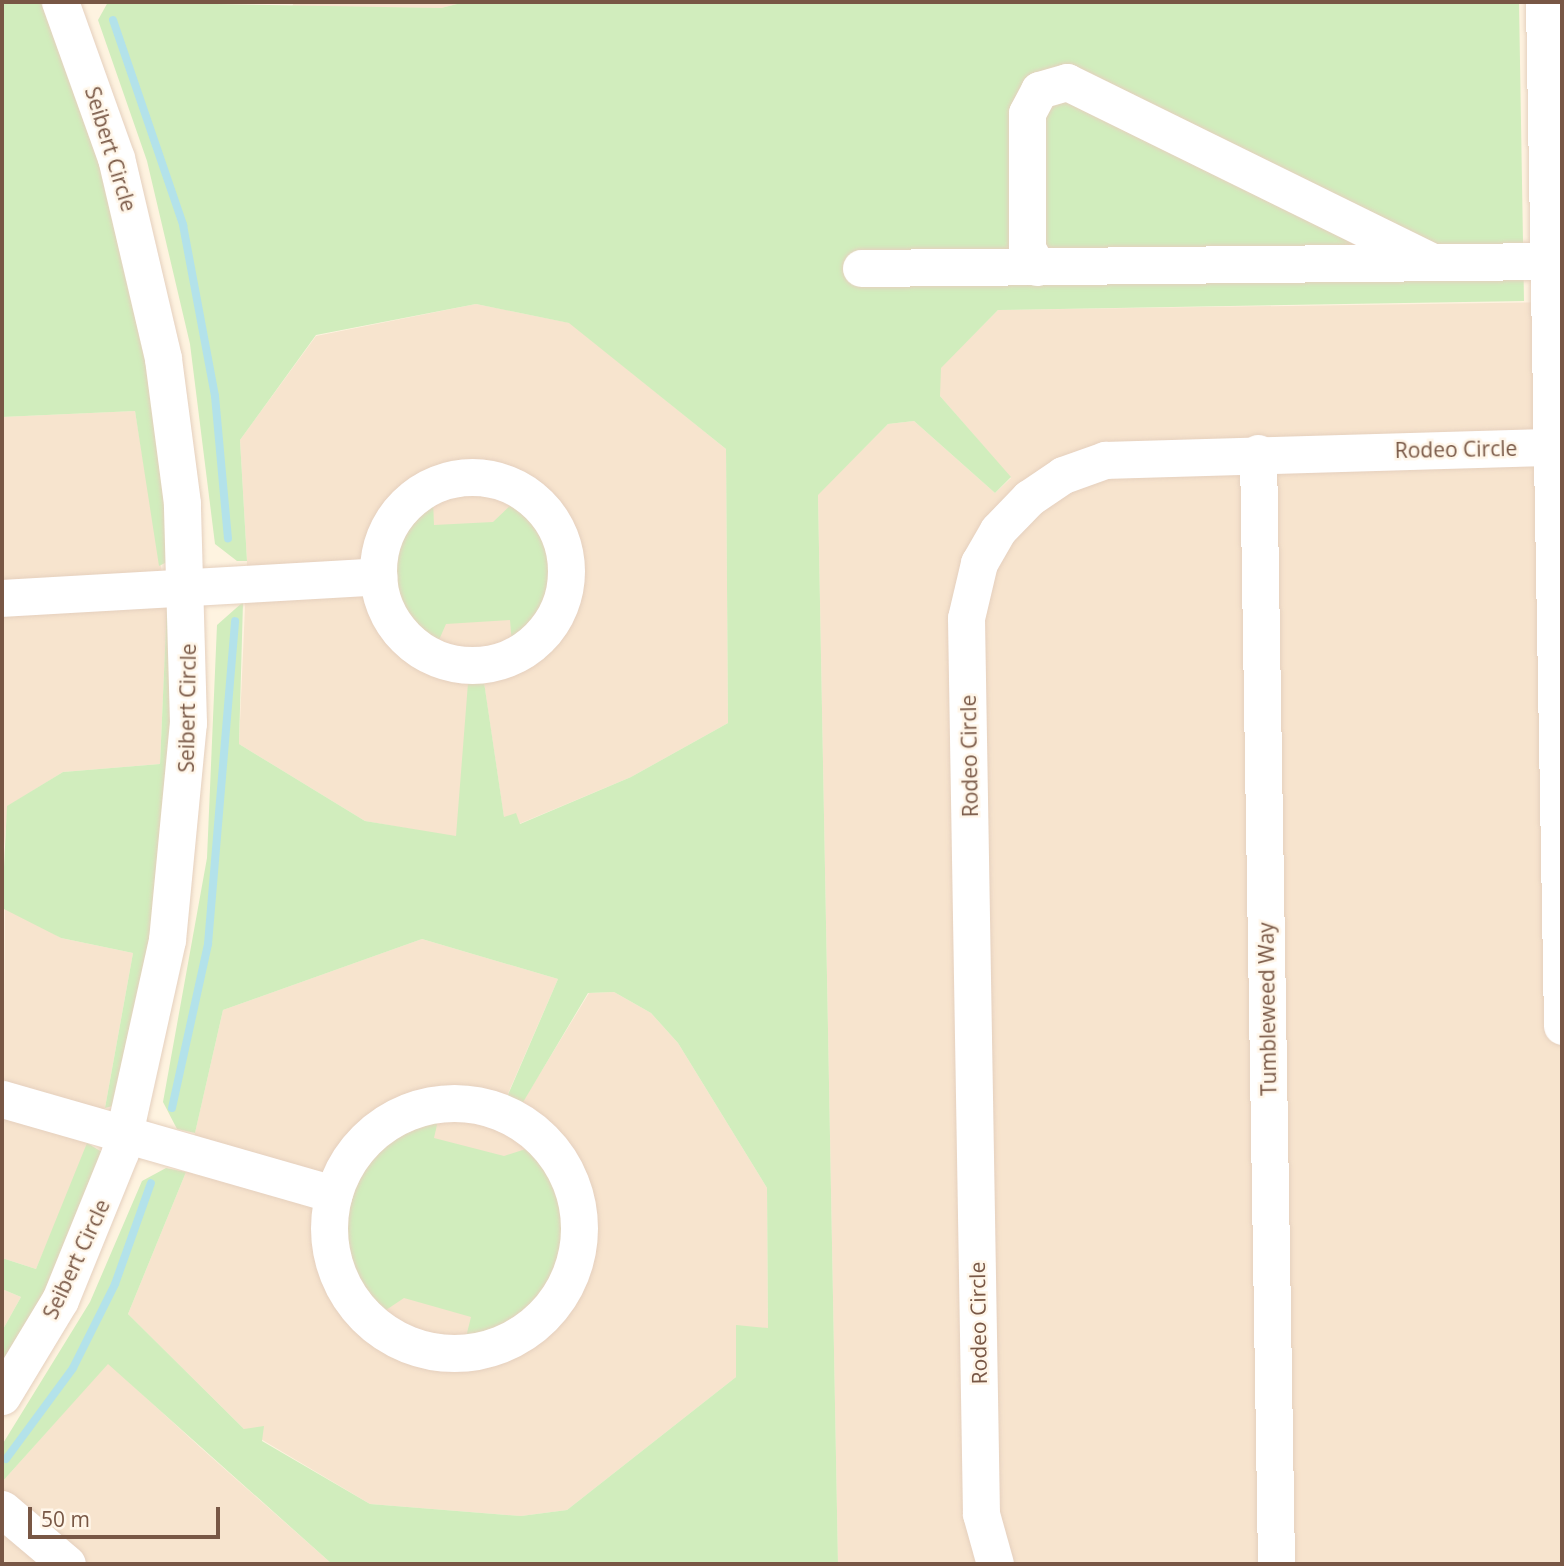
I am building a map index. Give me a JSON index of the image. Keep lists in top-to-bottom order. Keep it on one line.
{"streets":{"street":["Seibert Circle","Rodeo Circle","Tumbleweed Way"]},"crossings":[["Rodeo Circle","Tumbleweed Way"]],"scale_bar":"50 m"}
